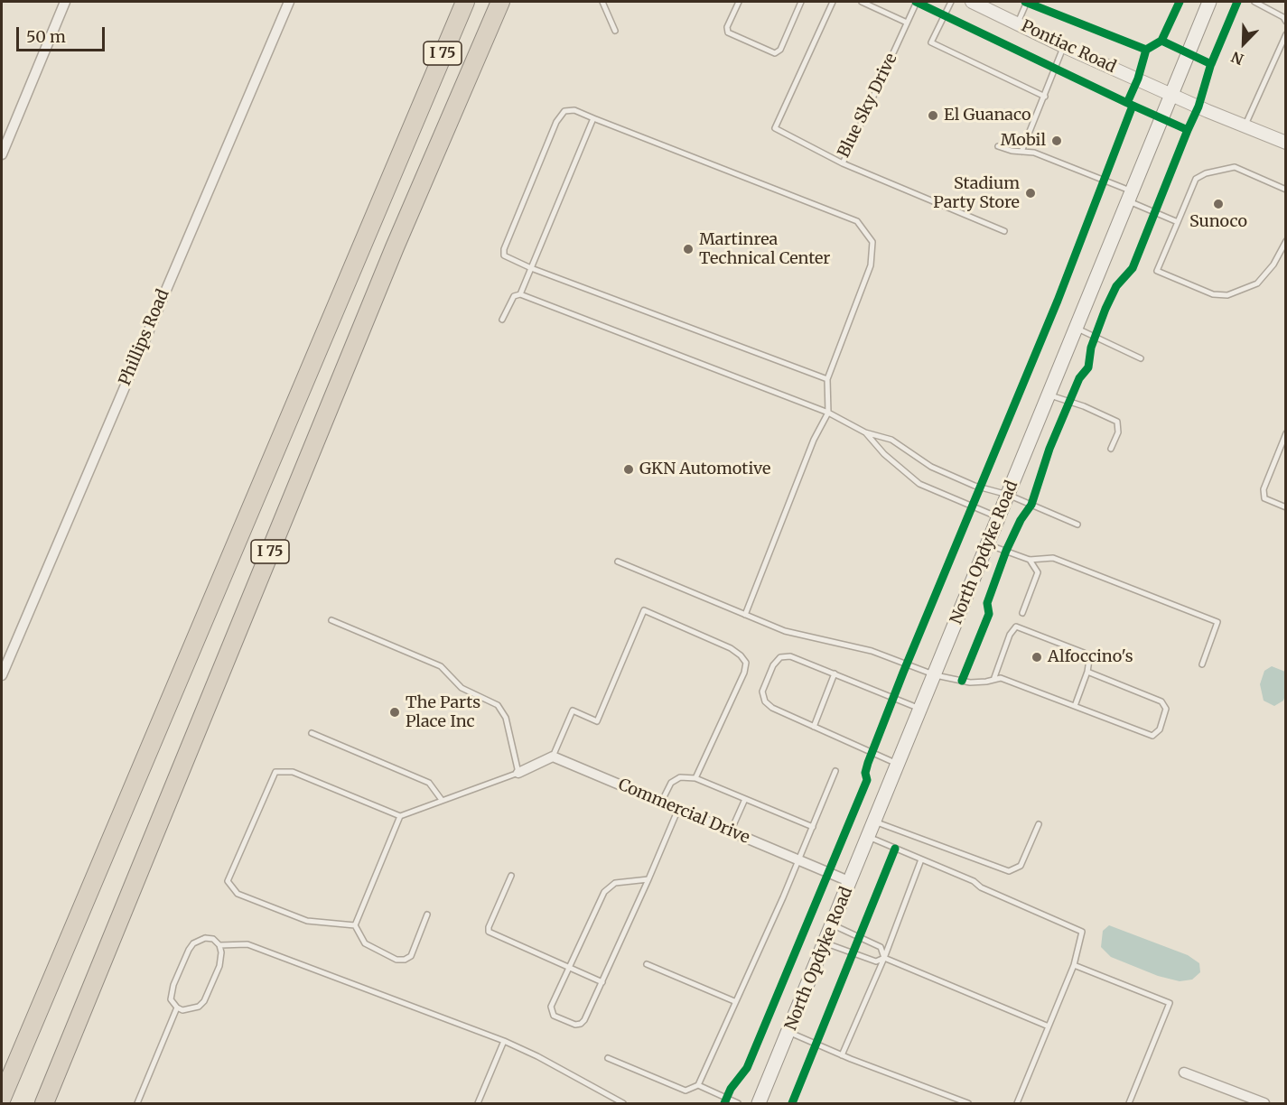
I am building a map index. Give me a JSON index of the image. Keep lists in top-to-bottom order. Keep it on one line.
{"streets":{"highway":["I 75"],"main road":["North Opdyke Road"],"street":["Pontiac Road","Phillips Road","Commercial Drive"],"lane":["Blue Sky Drive"]},"crossings":[["Pontiac Road","North Opdyke Road"],["North Opdyke Road","Commercial Drive"]],"places":["El Guanaco","Mobil","Stadium Party Store","Sunoco","Martinrea Technical Center","GKN Automotive","Alfoccino's","The Parts Place Inc"],"scale_bar":"50 m","north":"bottom left"}
